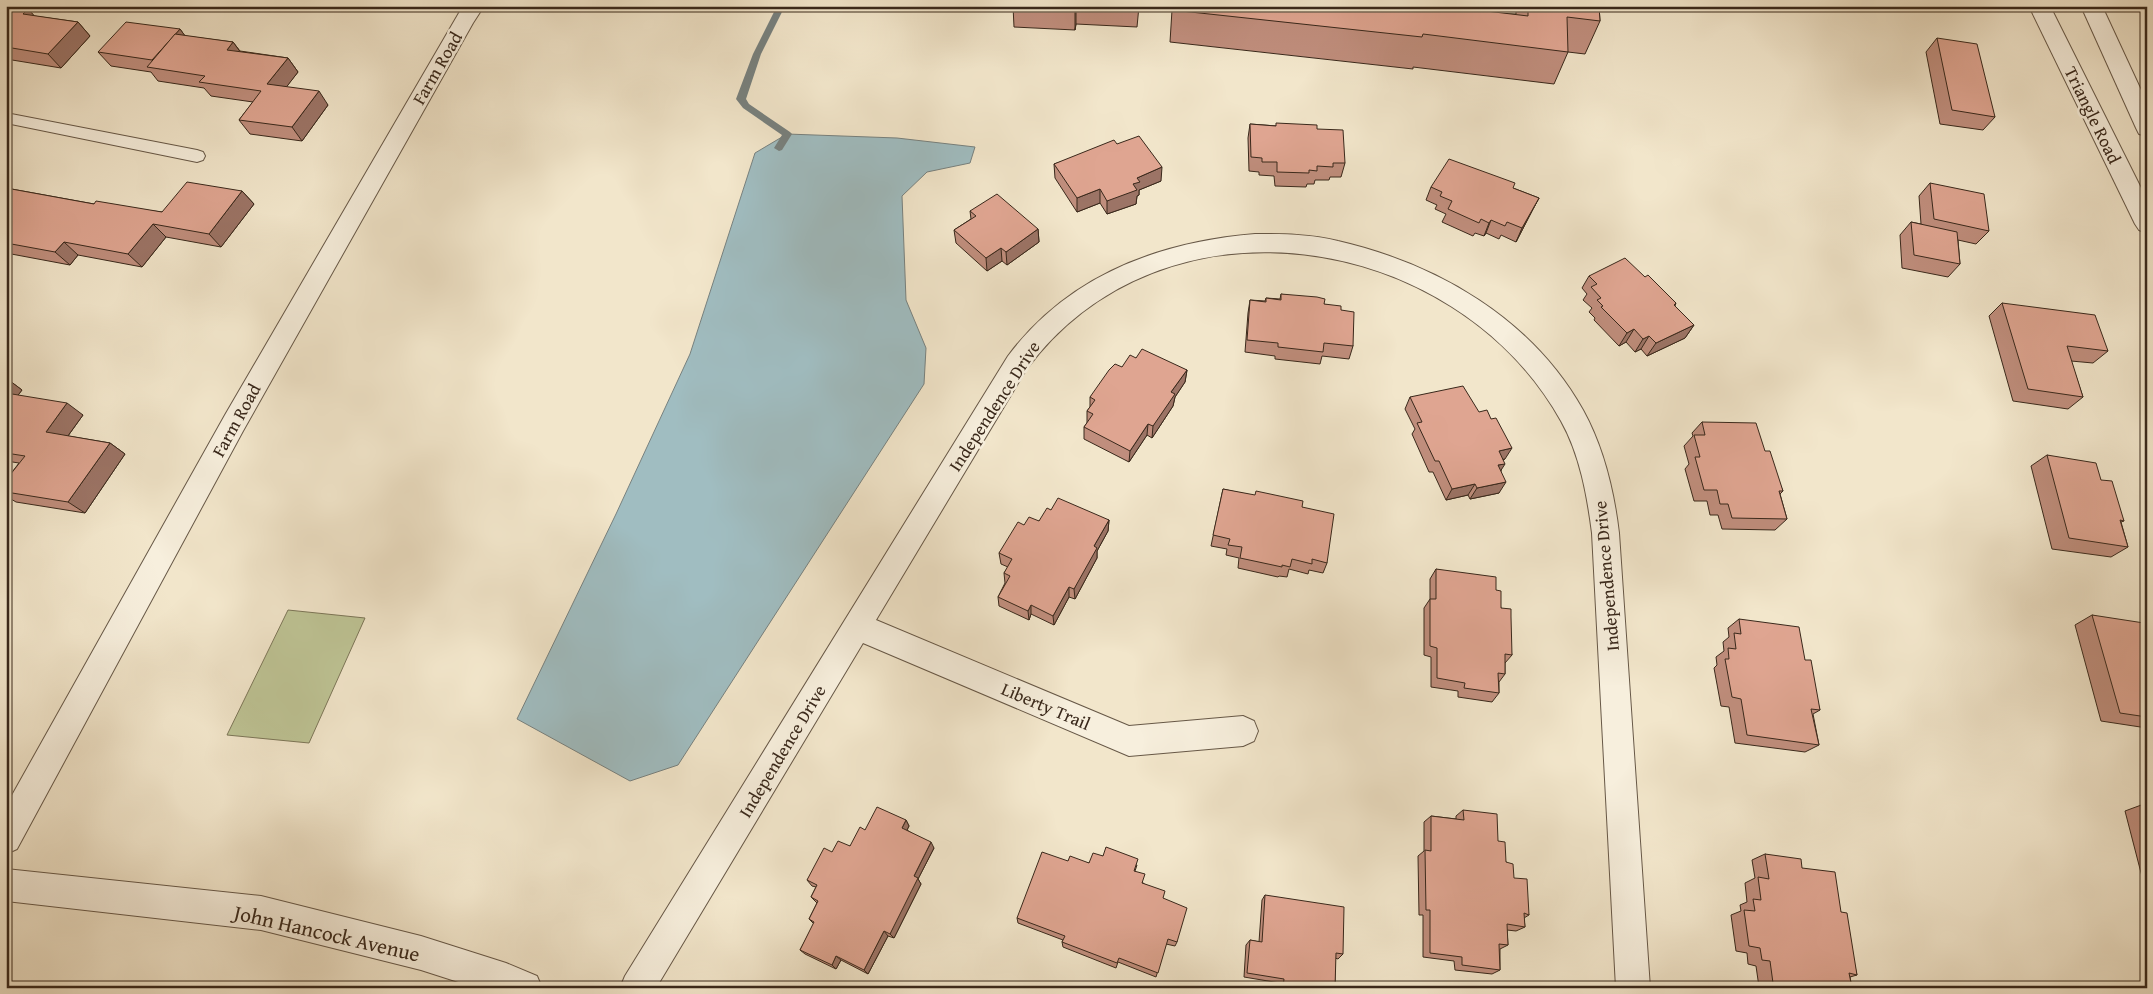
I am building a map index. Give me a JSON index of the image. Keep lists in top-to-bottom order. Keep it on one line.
{"streets":{"street":["Farm Road","Triangle Road","Independence Drive","Liberty Trail","John Hancock Avenue"]},"crossings":[["Independence Drive","Liberty Trail"]]}
